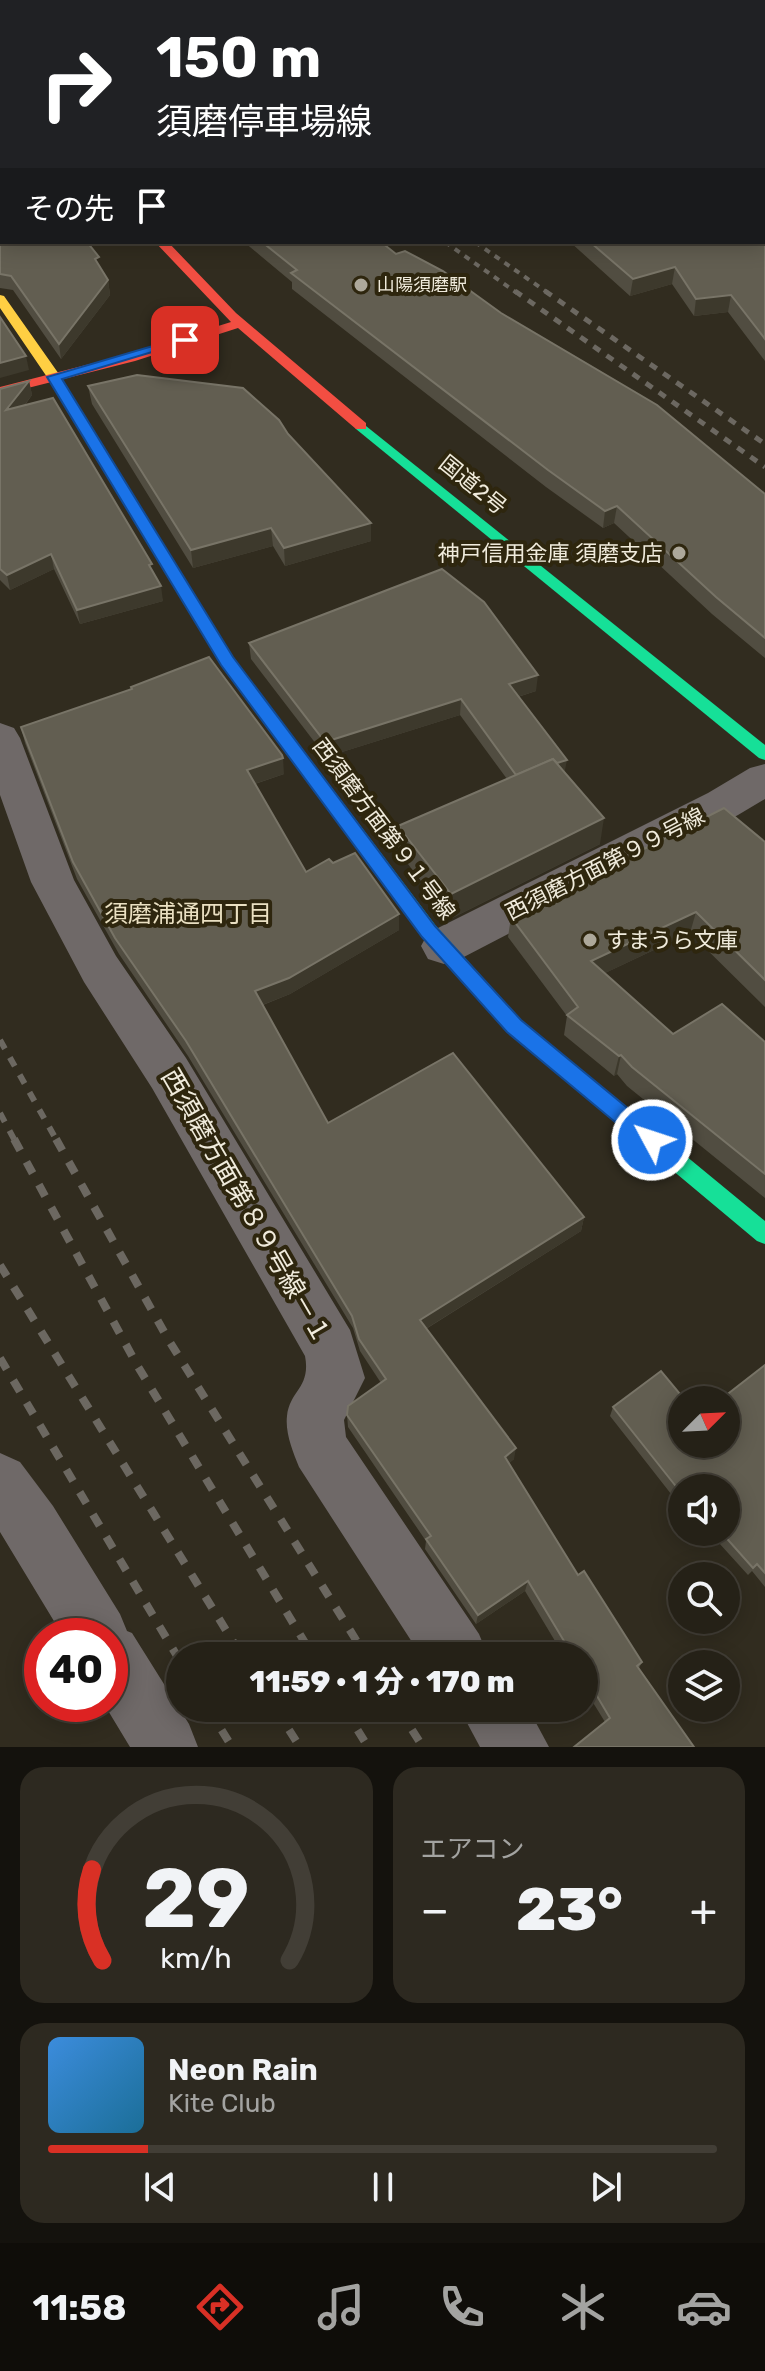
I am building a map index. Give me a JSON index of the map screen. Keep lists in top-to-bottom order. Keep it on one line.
{"streets":{"main road":["国道2号","西須磨方面第９１号線"],"street":["西須磨方面第９９号線","西須磨方面第８９号線－１"]},"crossings":[["西須磨方面第９１号線","西須磨方面第９９号線"]],"districts":["須磨浦通四丁目"],"places":["山陽須磨駅","神戸信用金庫 須磨支店","すまうら文庫"],"north":"top right","page":{"turn":["150 m","須磨停車場線"],"then":"その先","limit":"40","trip":"11:59 · 1 分 · 170 m","tile":"エアコン","heat":["−","23°","+"],"song":["Neon Rain","Kite Club"],"tabs":"11:58","gauge":["29","km/h"]}}
